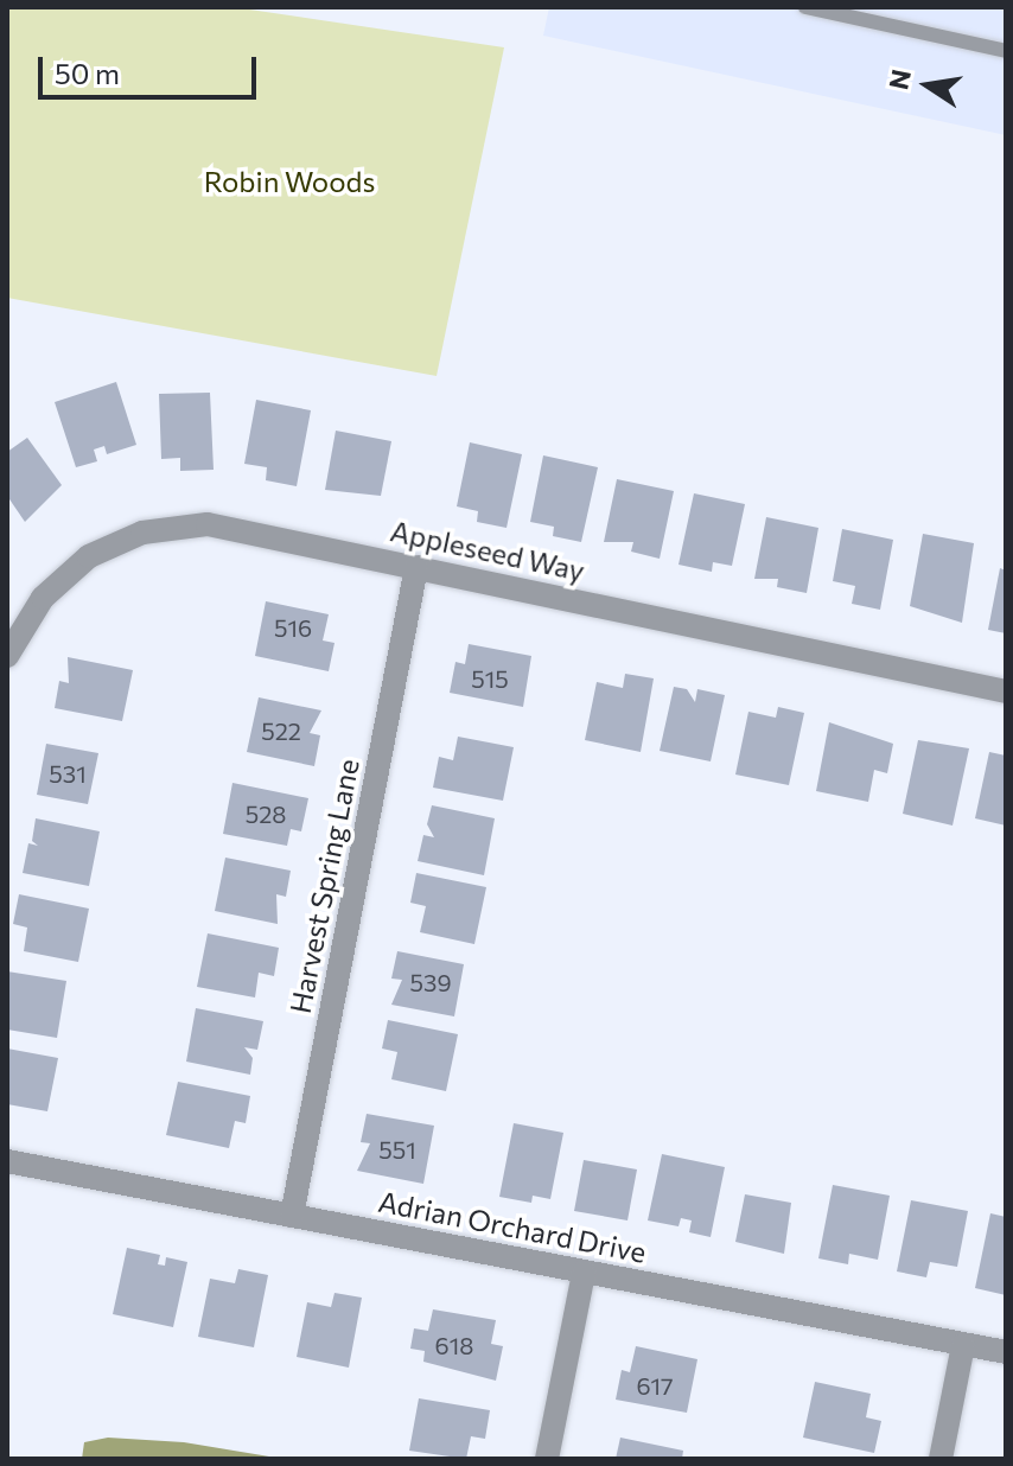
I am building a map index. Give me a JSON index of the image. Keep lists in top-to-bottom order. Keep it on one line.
{"streets":{"street":["Appleseed Way","Harvest Spring Lane","Adrian Orchard Drive"]},"crossings":[["Appleseed Way","Harvest Spring Lane"],["Harvest Spring Lane","Adrian Orchard Drive"]],"parks":["Robin Woods"],"house_numbers":["516","515","522","531","528","539","551","618","617"],"scale_bar":"50 m","north":"left"}
